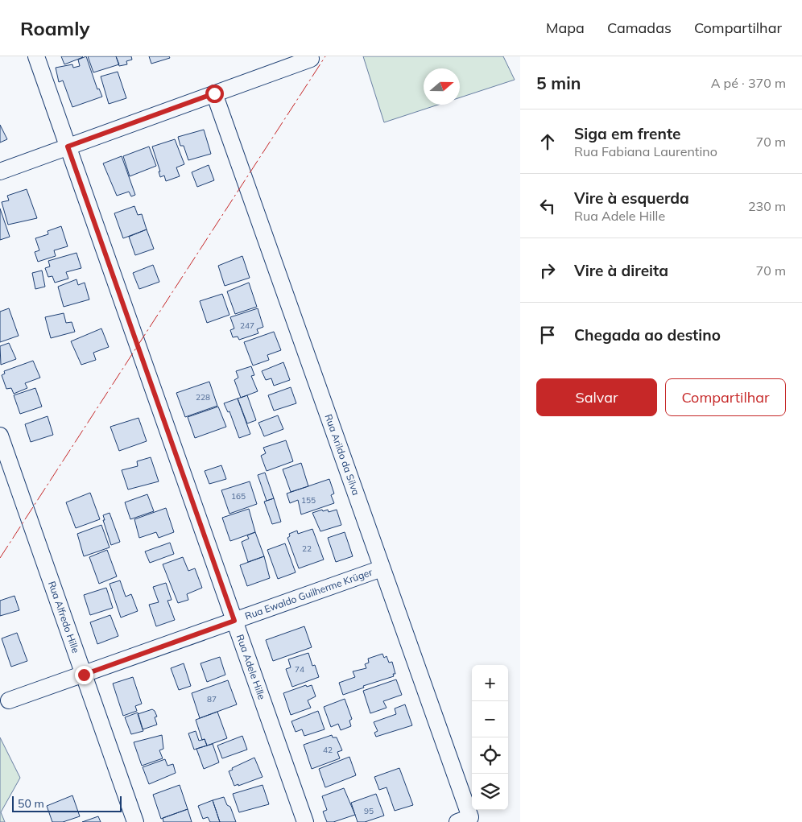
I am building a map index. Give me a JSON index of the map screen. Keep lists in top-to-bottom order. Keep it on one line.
{"streets":{"street":["Rua Arildo da Silva","Rua Ewaldo Guilherme Krüger","Rua Alfredo Hille","Rua Adele Hille"]},"crossings":[["Rua Arildo da Silva","Rua Ewaldo Guilherme Krüger"],["Rua Ewaldo Guilherme Krüger","Rua Alfredo Hille"],["Rua Ewaldo Guilherme Krüger","Rua Adele Hille"]],"house_numbers":["247","228","165","155","22","74","87","42","95"],"scale_bar":"50 m","north":"right","page":{"header":"Roamly","nav":["Mapa","Camadas","Compartilhar"],"heading":["5 min","A pé · 370 m"],"list":[["Siga em frente","Rua Fabiana Laurentino","70 m"],["Vire à esquerda","Rua Adele Hille","230 m"],["Vire à direita","70 m"],"Chegada ao destino"],"buttons":["Salvar","Compartilhar"],"map_buttons":["+","−"],"scale":"50 m"}}
